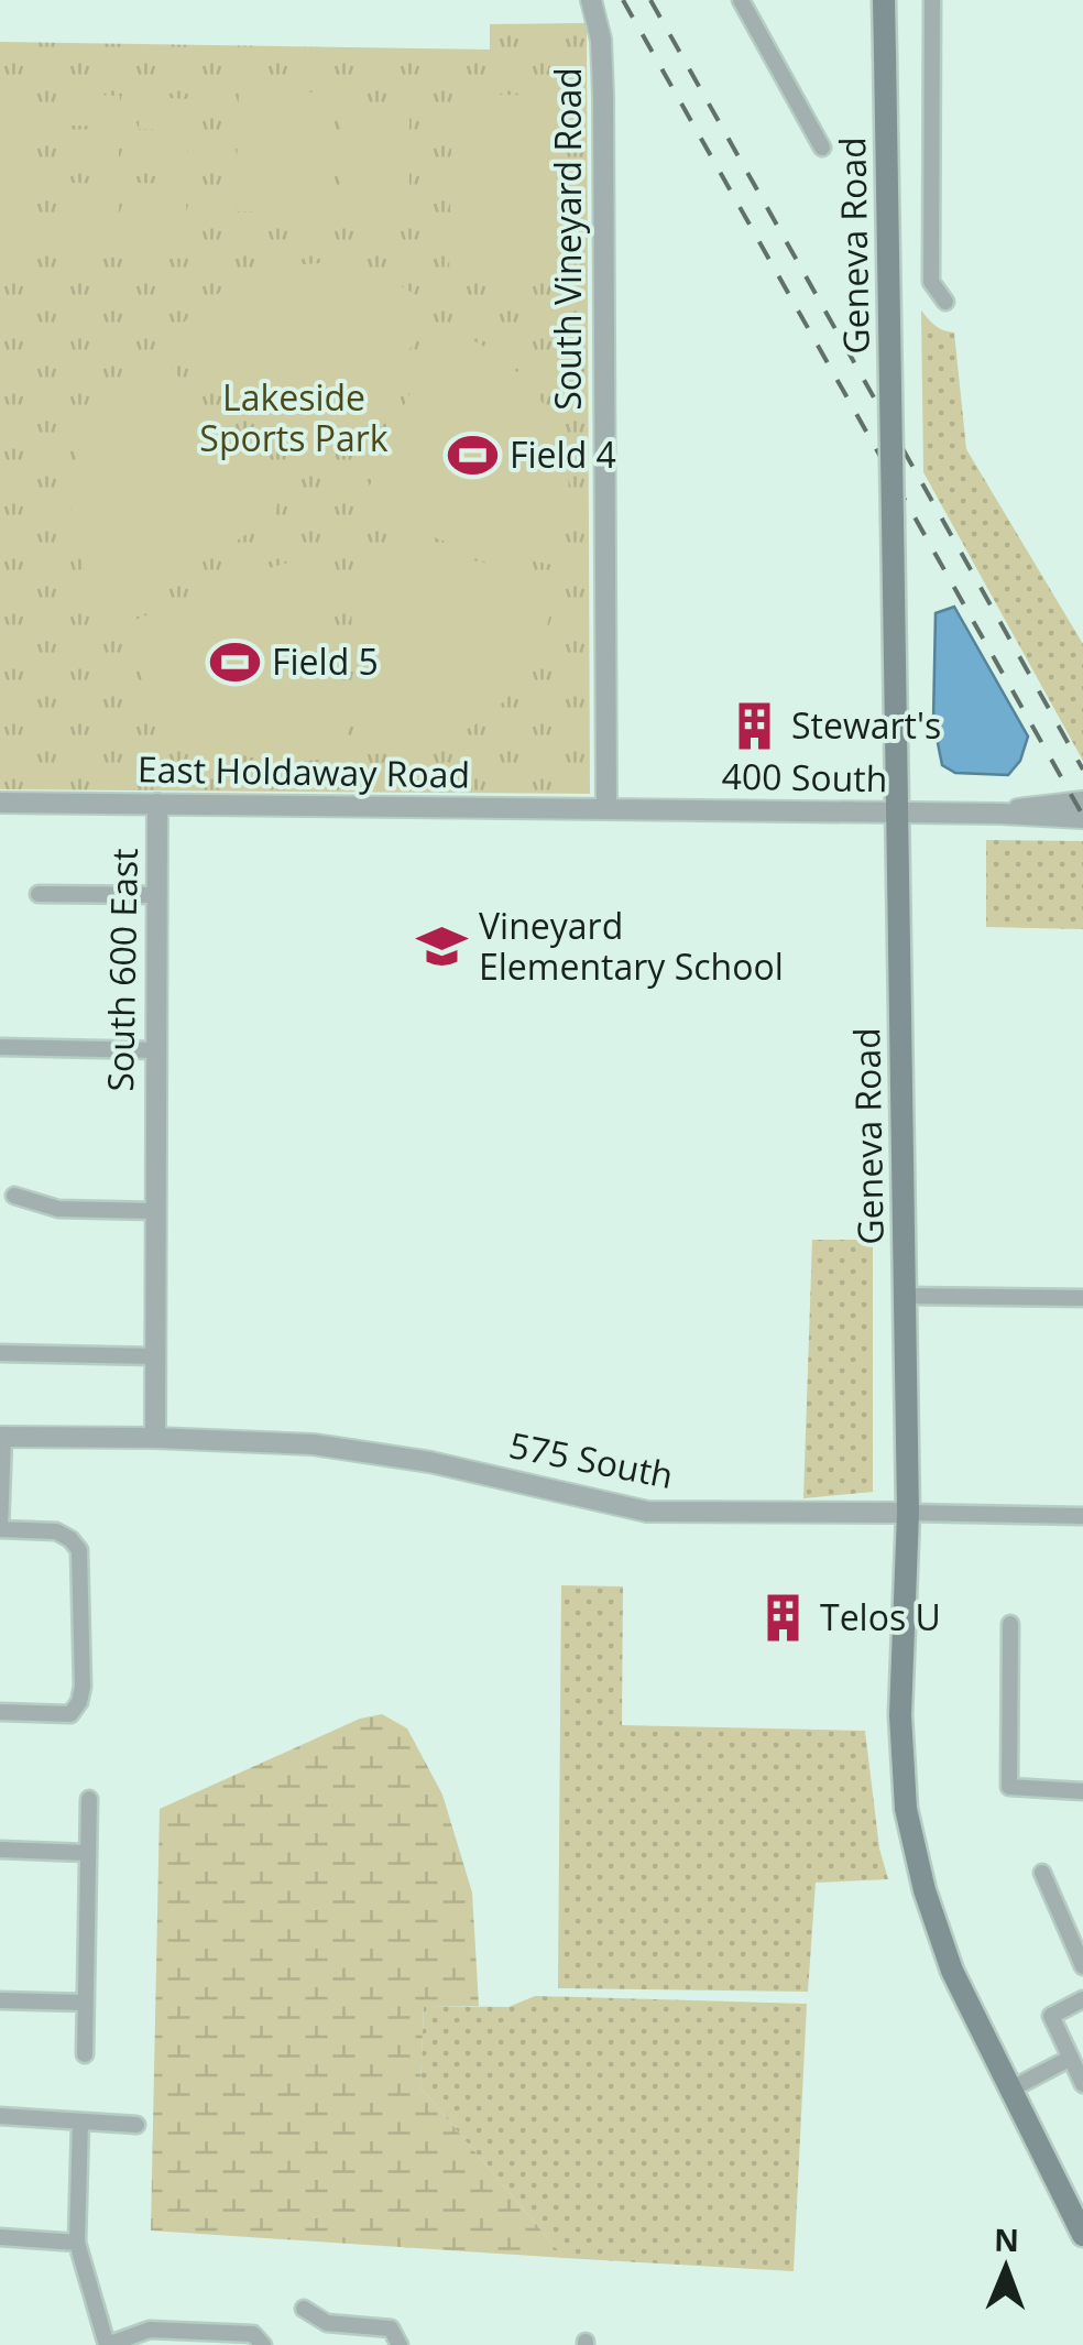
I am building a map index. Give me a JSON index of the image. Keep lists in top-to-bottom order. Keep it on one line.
{"streets":{"main road":["Geneva Road"],"street":["South Vineyard Road","East Holdaway Road","400 South","South 600 East","575 South"]},"crossings":[["South Vineyard Road","East Holdaway Road"],["South Vineyard Road","400 South"],["Geneva Road","400 South"],["Geneva Road","575 South"],["East Holdaway Road","400 South"],["East Holdaway Road","South 600 East"],["South 600 East","575 South"]],"parks":["Lakeside Sports Park"],"places":{"sports":["Field 4","Field 5"],"building":["Stewart's","Telos U"],"school or university":["Vineyard Elementary School"]},"north":"top"}
